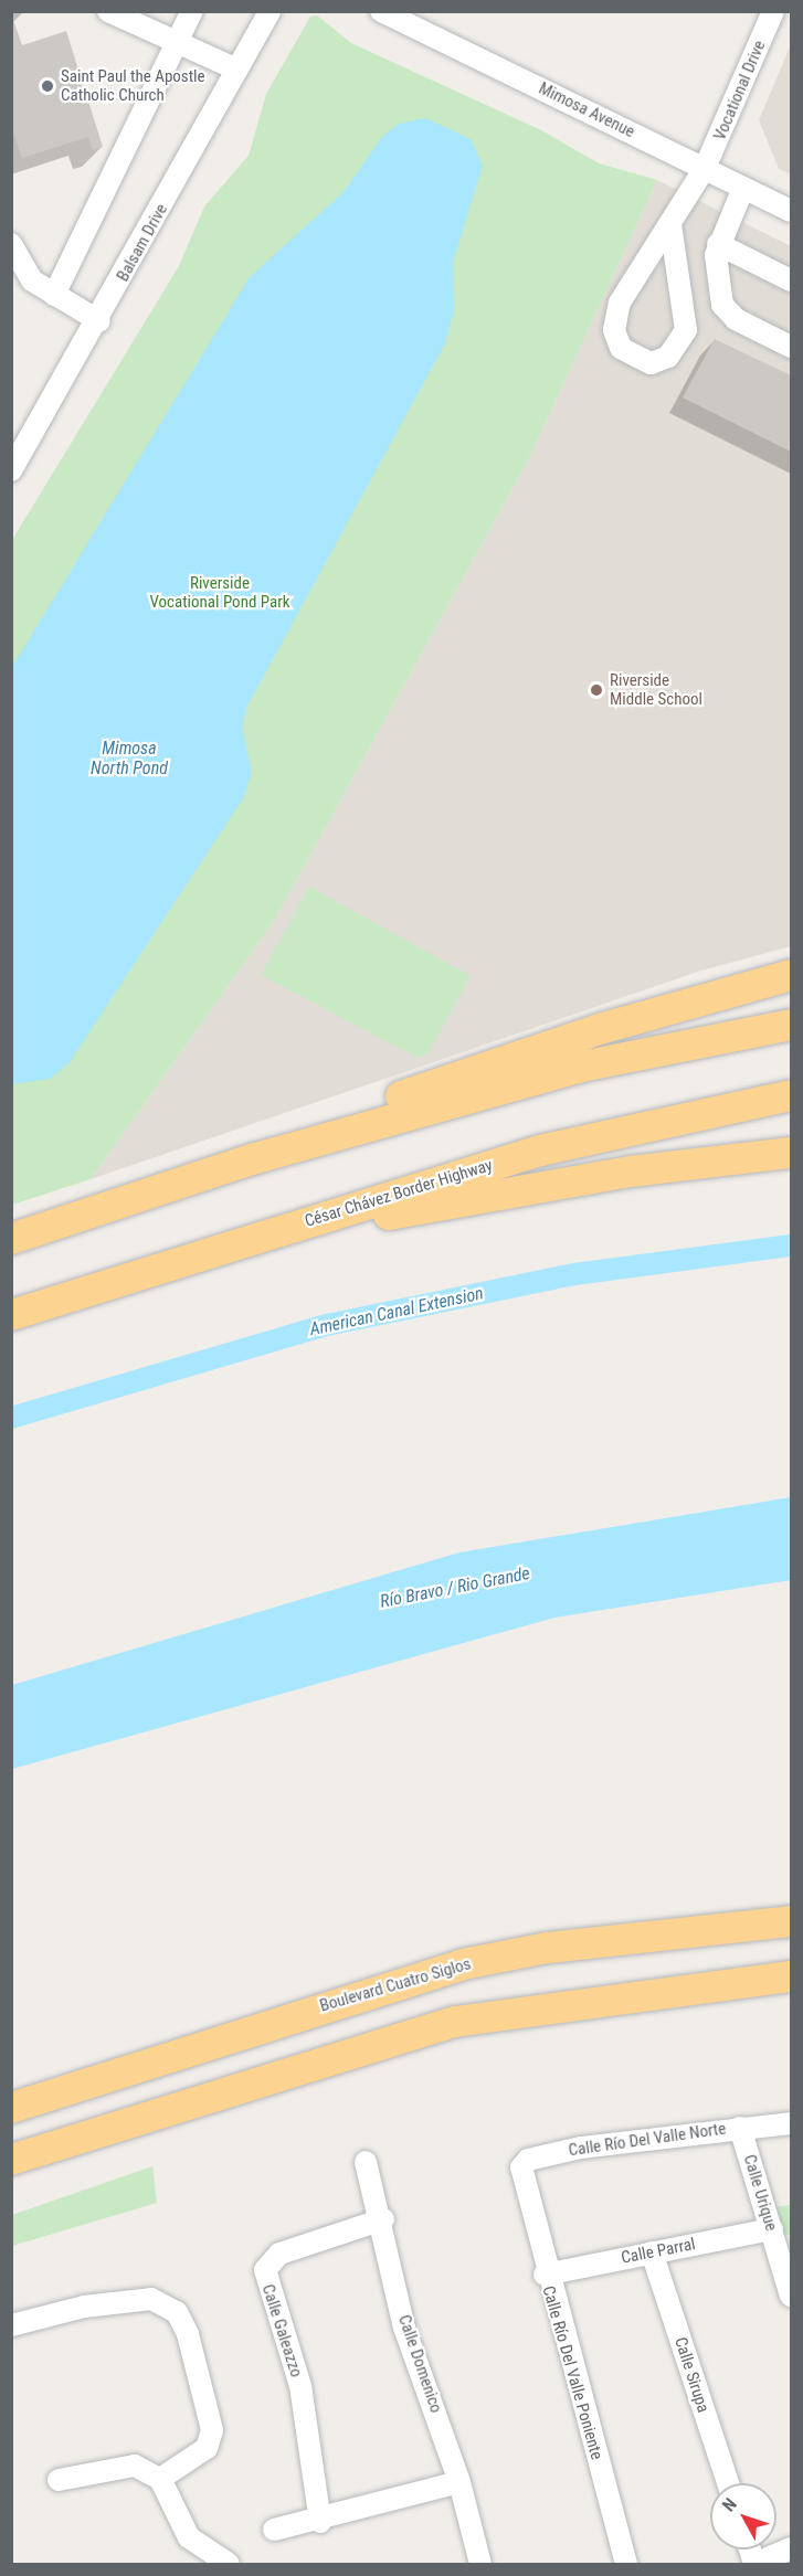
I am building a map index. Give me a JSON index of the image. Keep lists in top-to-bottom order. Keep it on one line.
{"streets":{"highway":["César Chávez Border Highway","Boulevard Cuatro Siglos"],"street":["Vocational Drive","Mimosa Avenue","Balsam Drive","Calle Río Del Valle Norte","Calle Urique","Calle Parral","Calle Galeazzo","Calle Domenico","Calle Río Del Valle Poniente","Calle Sirupa"]},"crossings":[["Vocational Drive","Mimosa Avenue"],["Calle Río Del Valle Norte","Calle Urique"],["Calle Río Del Valle Norte","Calle Río Del Valle Poniente"],["Calle Urique","Calle Parral"],["Calle Parral","Calle Río Del Valle Poniente"],["Calle Parral","Calle Sirupa"],["Calle Galeazzo","Calle Domenico"]],"water":["Mimosa North Pond","American Canal Extension","Río Bravo / Rio Grande"],"parks":["Riverside Vocational Pond Park"],"places":["Saint Paul the Apostle Catholic Church","Riverside Middle School"],"north":"top left"}
